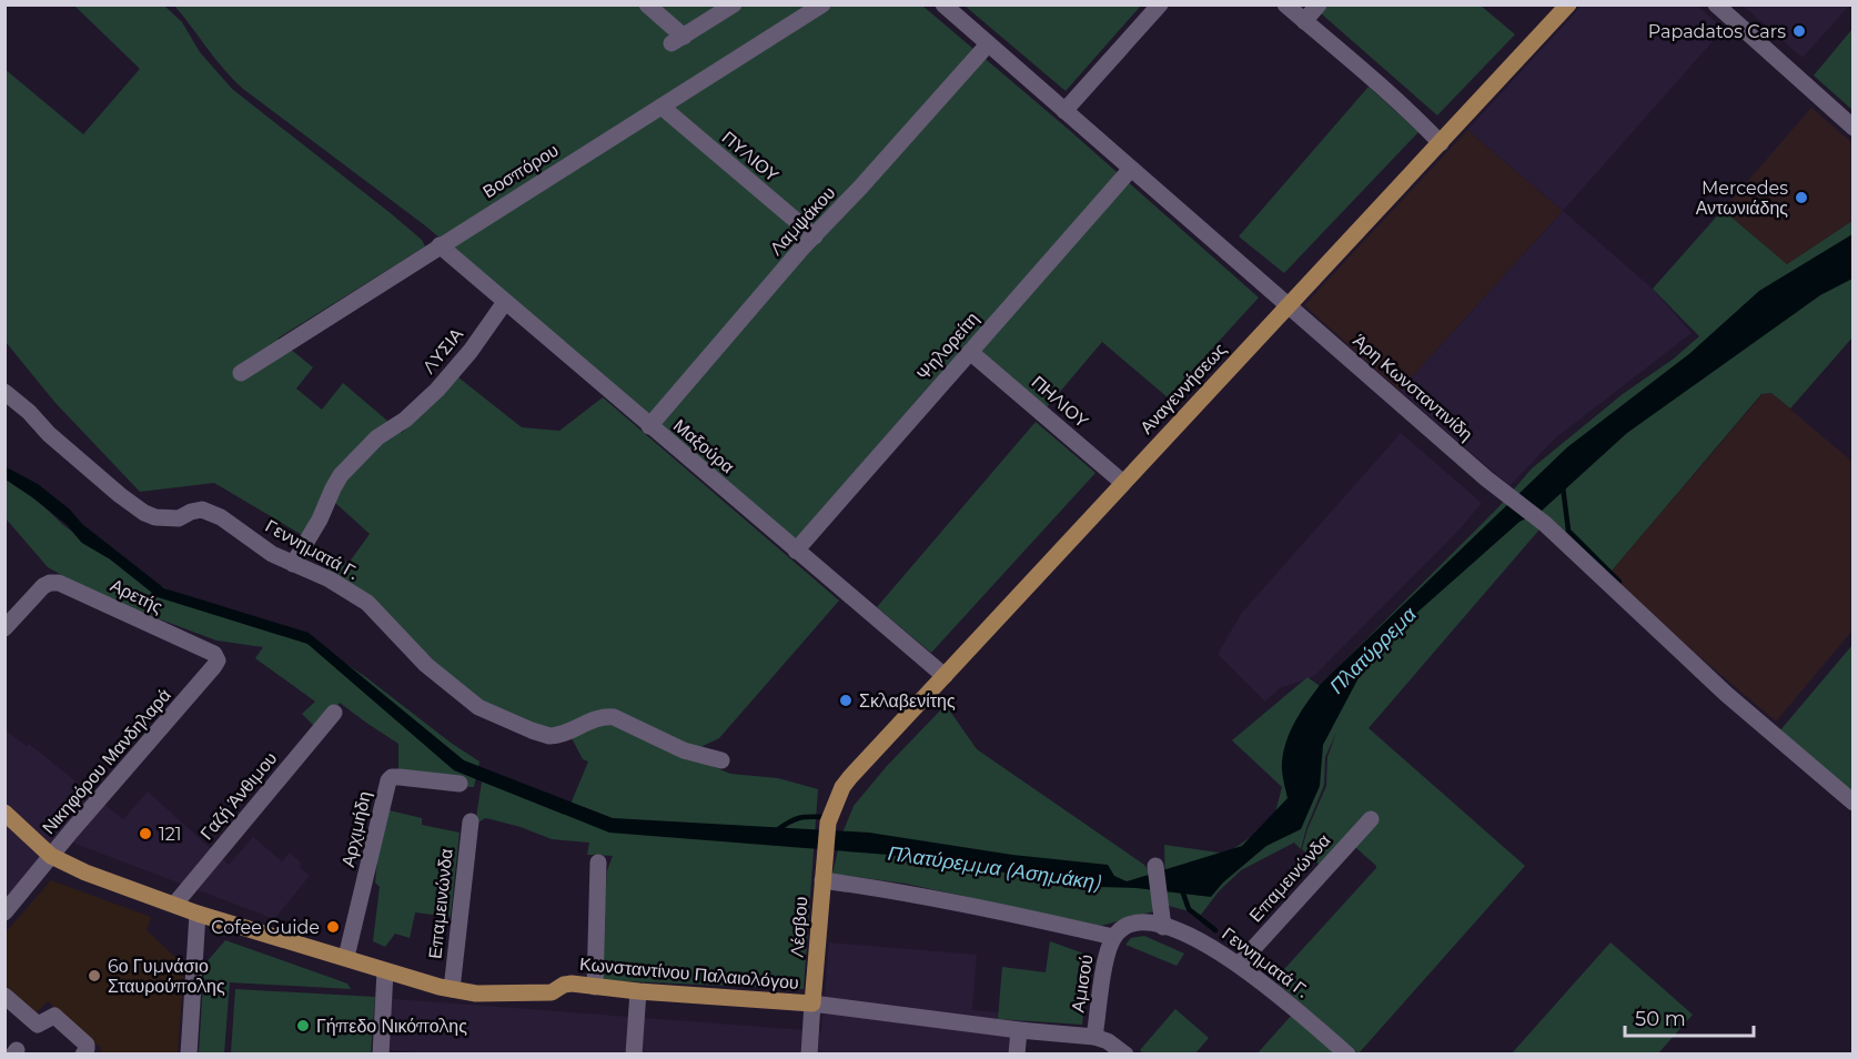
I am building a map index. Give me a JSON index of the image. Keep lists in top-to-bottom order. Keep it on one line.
{"streets":{"main road":["Αναγεννήσεως","Λέσβου","Κωνσταντίνου Παλαιολόγου"],"street":["ΠΥΛΙΟΥ","Βοσπόρου","Λαμψάκου","Ψηλορείτη","ΛΥΣΙΑ","Άρη Κωνσταντινίδη","ΠΗΛΙΟΥ","Μαξούρα","Γεννηματά Γ.","Αρετής","Νικηφόρου Μανδηλαρά","Γαζή Άνθιμου","Αρχιμήδη","Επαμεινώνδα","Αμισού"]},"crossings":[["ΠΥΛΙΟΥ","Βοσπόρου"],["ΠΥΛΙΟΥ","Λαμψάκου"],["Βοσπόρου","Μαξούρα"],["Λαμψάκου","Άρη Κωνσταντινίδη"],["Λαμψάκου","Μαξούρα"],["Ψηλορείτη","Άρη Κωνσταντινίδη"],["Ψηλορείτη","ΠΗΛΙΟΥ"],["Ψηλορείτη","Μαξούρα"],["ΛΥΣΙΑ","Μαξούρα"],["ΛΥΣΙΑ","Γεννηματά Γ."],["Άρη Κωνσταντινίδη","Αναγεννήσεως"],["Αναγεννήσεως","ΠΗΛΙΟΥ"],["Αναγεννήσεως","Μαξούρα"],["Αναγεννήσεως","Λέσβου"],["Γεννηματά Γ.","Επαμεινώνδα"],["Γεννηματά Γ.","Αμισού"],["Αρετής","Νικηφόρου Μανδηλαρά"],["Νικηφόρου Μανδηλαρά","Κωνσταντίνου Παλαιολόγου"],["Γαζή Άνθιμου","Κωνσταντίνου Παλαιολόγου"],["Αρχιμήδη","Κωνσταντίνου Παλαιολόγου"],["Επαμεινώνδα","Κωνσταντίνου Παλαιολόγου"],["Λέσβου","Κωνσταντίνου Παλαιολόγου"],["Κωνσταντίνου Παλαιολόγου","Αμισού"]],"water":["Πλατύρρεμα","Πλατύρεμμα (Ασημάκη)"],"places":["Papadatos Cars","Mercedes Αντωνιάδης","Σκλαβενίτης","121","Cofee Guide","6ο Γυμνάσιο Σταυρούπολης","Γήπεδο Νικόπολης"],"scale_bar":"50 m"}
